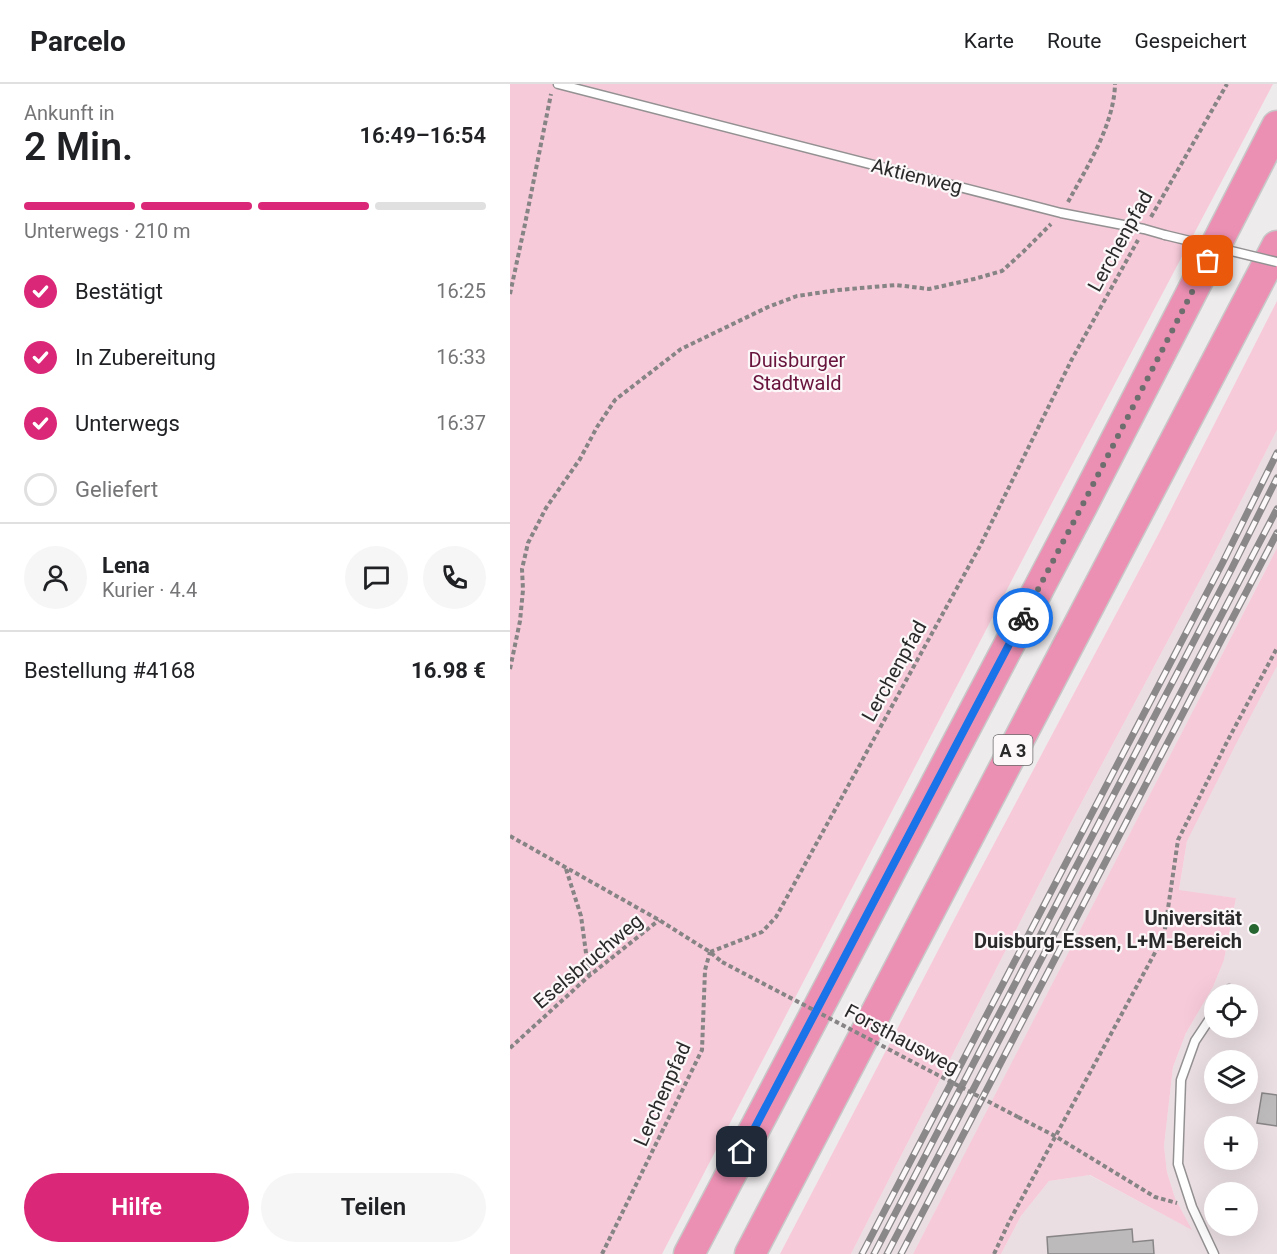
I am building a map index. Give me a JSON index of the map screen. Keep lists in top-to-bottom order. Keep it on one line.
{"streets":{"highway":["A 3"],"lane":["Aktienweg"],"path":["Lerchenpfad","Eselsbruchweg","Forsthausweg"]},"crossings":[["Aktienweg","Lerchenpfad"],["Lerchenpfad","Forsthausweg"],["Eselsbruchweg","Forsthausweg"]],"parks":["Duisburger Stadtwald"],"places":["Universität Duisburg-Essen, L+M-Bereich"],"page":{"header":"Parcelo","nav":["Karte","Route","Gespeichert"],"heading":["2 Min.","Ankunft in","16:49–16:54"],"panel":["Lena","Kurier · 4.4","Bestellung #4168","16.98 €"],"bar":"Unterwegs · 210 m","list":[["Bestätigt","16:25"],["In Zubereitung","16:33"],["Unterwegs","16:37"],"Geliefert"],"map_buttons":["+","−"],"buttons":["Hilfe","Teilen"]}}
